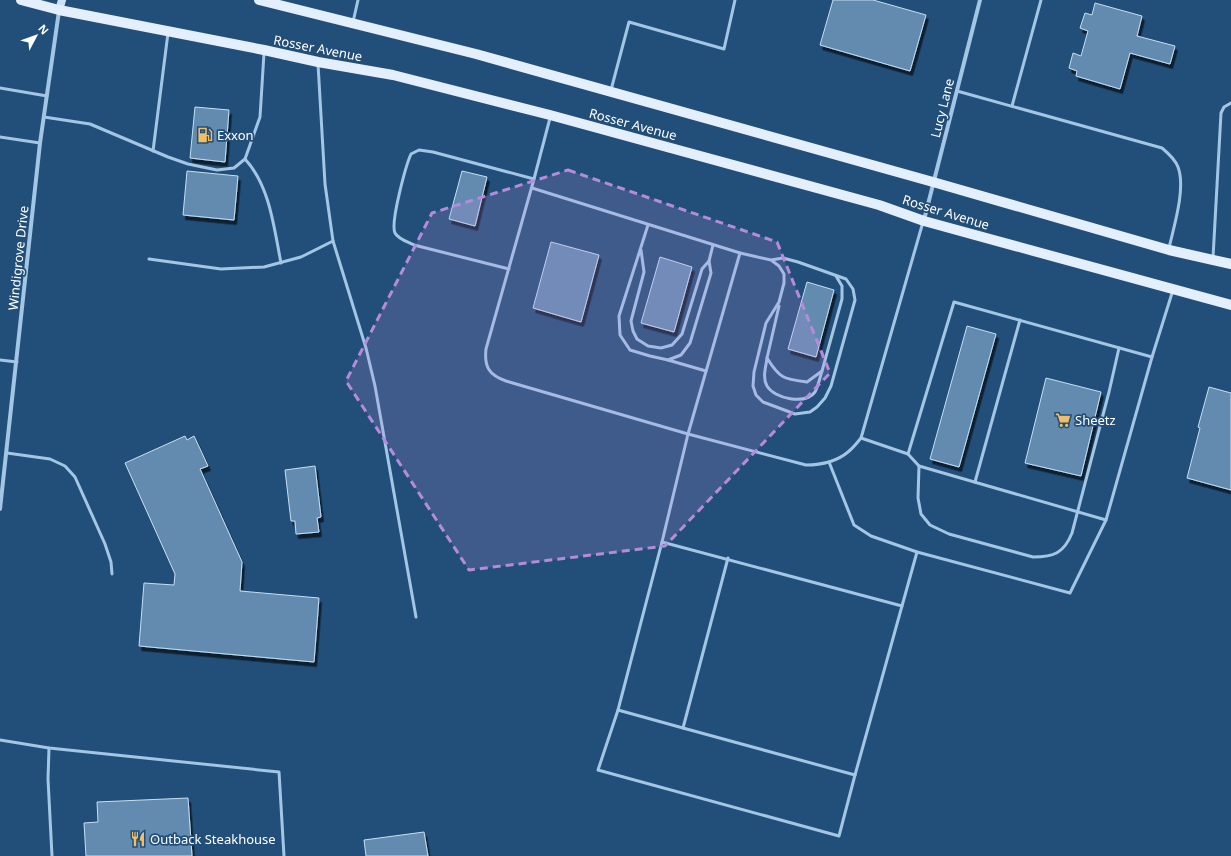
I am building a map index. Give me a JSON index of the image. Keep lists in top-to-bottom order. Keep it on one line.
{"streets":{"main road":["Rosser Avenue"],"street":["Lucy Lane","Windigrove Drive"]},"crossings":[["Rosser Avenue","Lucy Lane"],["Rosser Avenue","Windigrove Drive"]],"places":{"fuel station":["Exxon"],"supermarket":["Sheetz"],"restaurant":["Outback Steakhouse"]},"north":"top right"}
